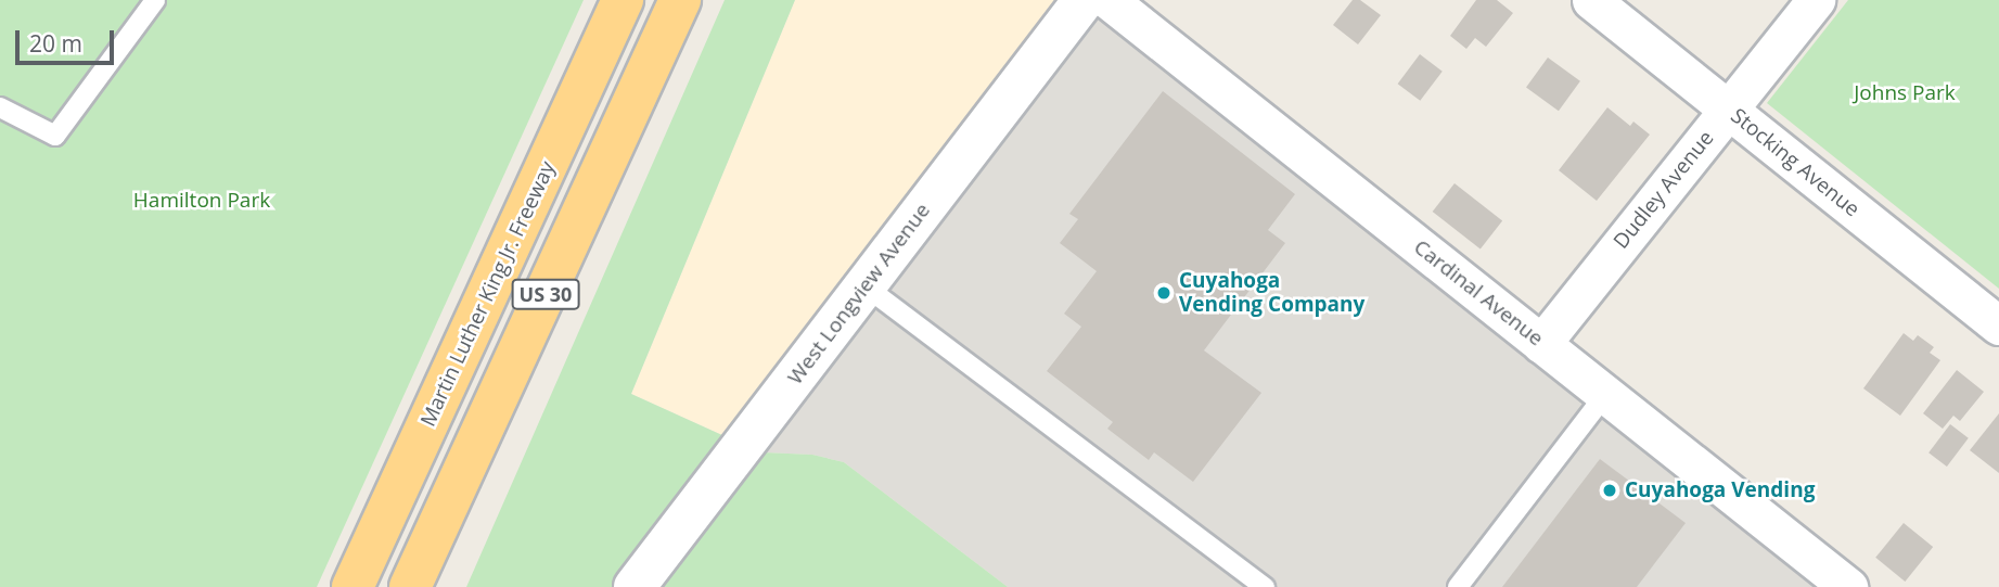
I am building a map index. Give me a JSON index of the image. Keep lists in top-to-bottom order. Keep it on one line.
{"streets":{"highway":["Martin Luther King Jr. Freeway","US 30"],"street":["Stocking Avenue","Dudley Avenue","Cardinal Avenue","West Longview Avenue"]},"crossings":[["Stocking Avenue","Dudley Avenue"],["Dudley Avenue","Cardinal Avenue"]],"parks":["Johns Park","Hamilton Park"],"places":["Cuyahoga Vending Company","Cuyahoga Vending"],"scale_bar":"20 m"}
